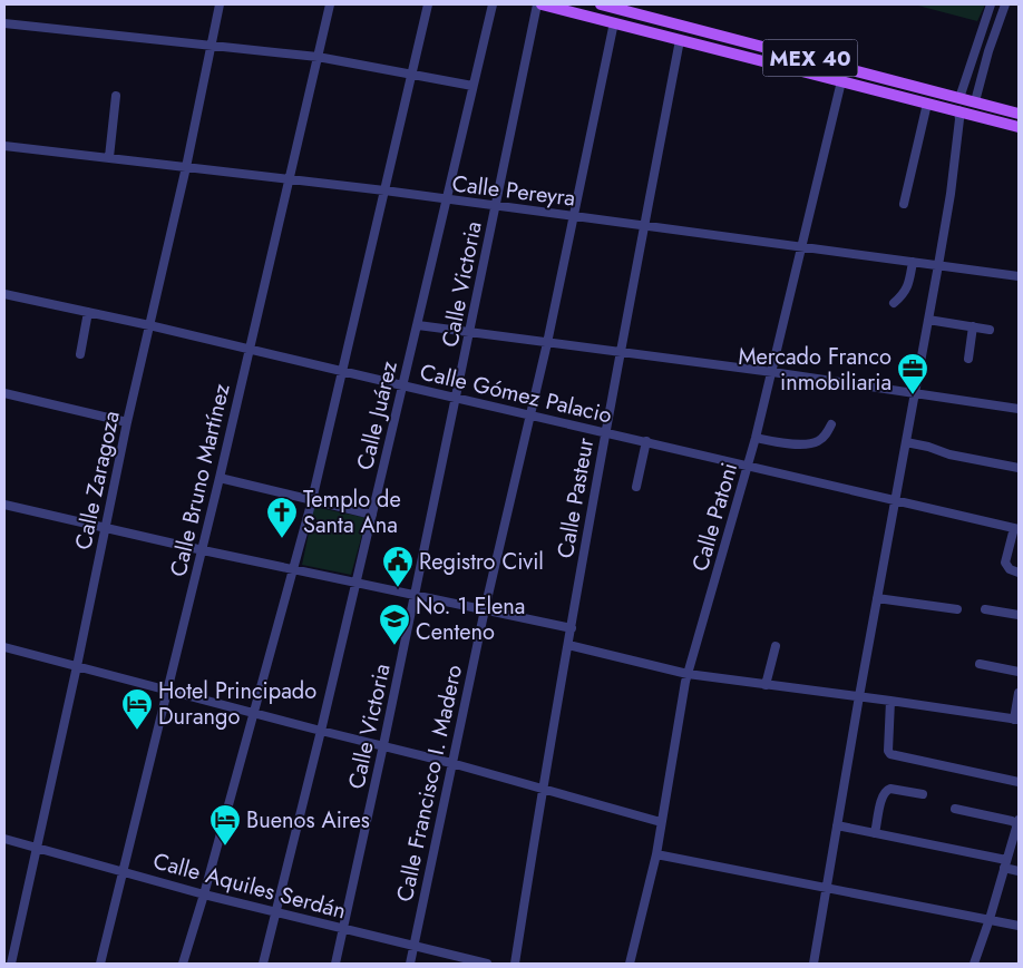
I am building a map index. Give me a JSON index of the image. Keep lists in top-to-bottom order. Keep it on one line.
{"streets":{"main road":["MEX 40"],"street":["Calle Pereyra","Calle Victoria","Calle Gómez Palacio","Calle Juárez","Calle Zaragoza","Calle Bruno Martínez","Calle Pasteur","Calle Patoni","Calle Francisco I. Madero","Calle Aquiles Serdán"]},"crossings":[["MEX 40","Calle Victoria"],["MEX 40","Calle Pasteur"],["MEX 40","Calle Patoni"],["MEX 40","Calle Francisco I. Madero"],["Calle Pereyra","Calle Victoria"],["Calle Pereyra","Calle Juárez"],["Calle Pereyra","Calle Zaragoza"],["Calle Pereyra","Calle Bruno Martínez"],["Calle Pereyra","Calle Pasteur"],["Calle Pereyra","Calle Patoni"],["Calle Pereyra","Calle Francisco I. Madero"],["Calle Victoria","Calle Gómez Palacio"],["Calle Victoria","Calle Aquiles Serdán"],["Calle Gómez Palacio","Calle Juárez"],["Calle Gómez Palacio","Calle Zaragoza"],["Calle Gómez Palacio","Calle Bruno Martínez"],["Calle Gómez Palacio","Calle Pasteur"],["Calle Gómez Palacio","Calle Patoni"],["Calle Gómez Palacio","Calle Francisco I. Madero"],["Calle Juárez","Calle Aquiles Serdán"],["Calle Zaragoza","Calle Aquiles Serdán"],["Calle Bruno Martínez","Calle Aquiles Serdán"],["Calle Francisco I. Madero","Calle Aquiles Serdán"]],"places":{"office":["Mercado Franco inmobiliaria"],"church":["Templo de Santa Ana"],"public building":["Registro Civil"],"school or university":["No. 1 Elena Centeno"],"hotel":["Hotel Principado Durango","Buenos Aires"]}}
